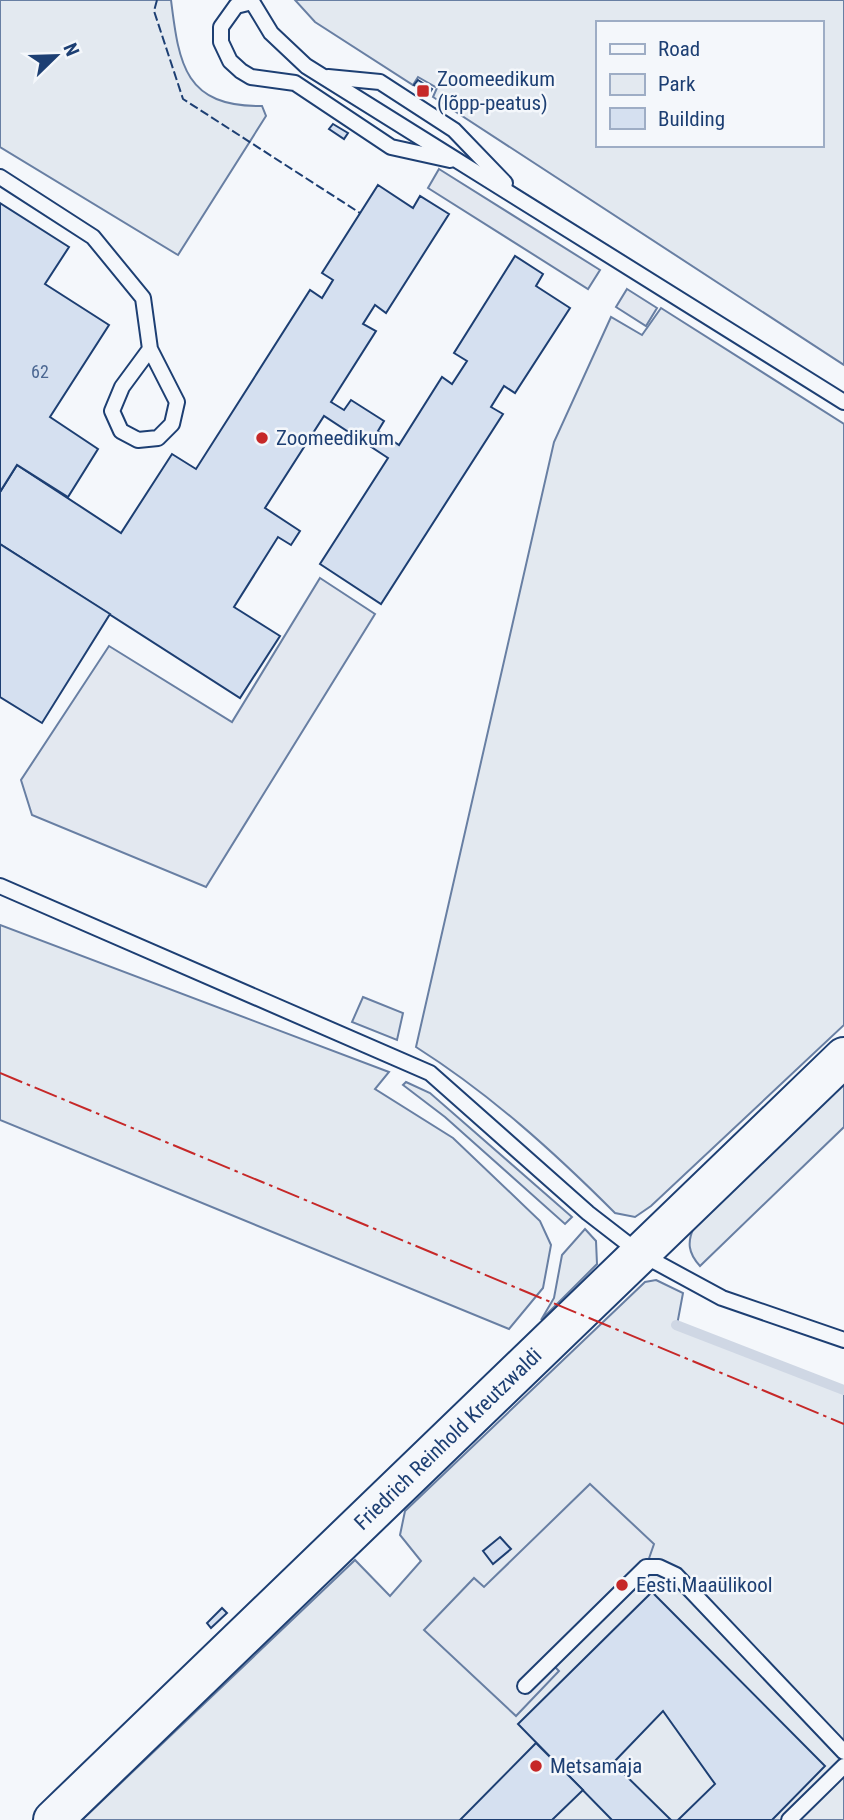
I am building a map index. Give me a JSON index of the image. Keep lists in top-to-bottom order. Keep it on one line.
{"streets":{"main road":["Friedrich Reinhold Kreutzwaldi"]},"places":{"transit":["Zoomeedikum (lõpp-peatus)"],"other":["Zoomeedikum","Eesti Maaülikool","Metsamaja"]},"house_numbers":["62"],"legend":["Road","Park","Building"],"north":"top right"}
